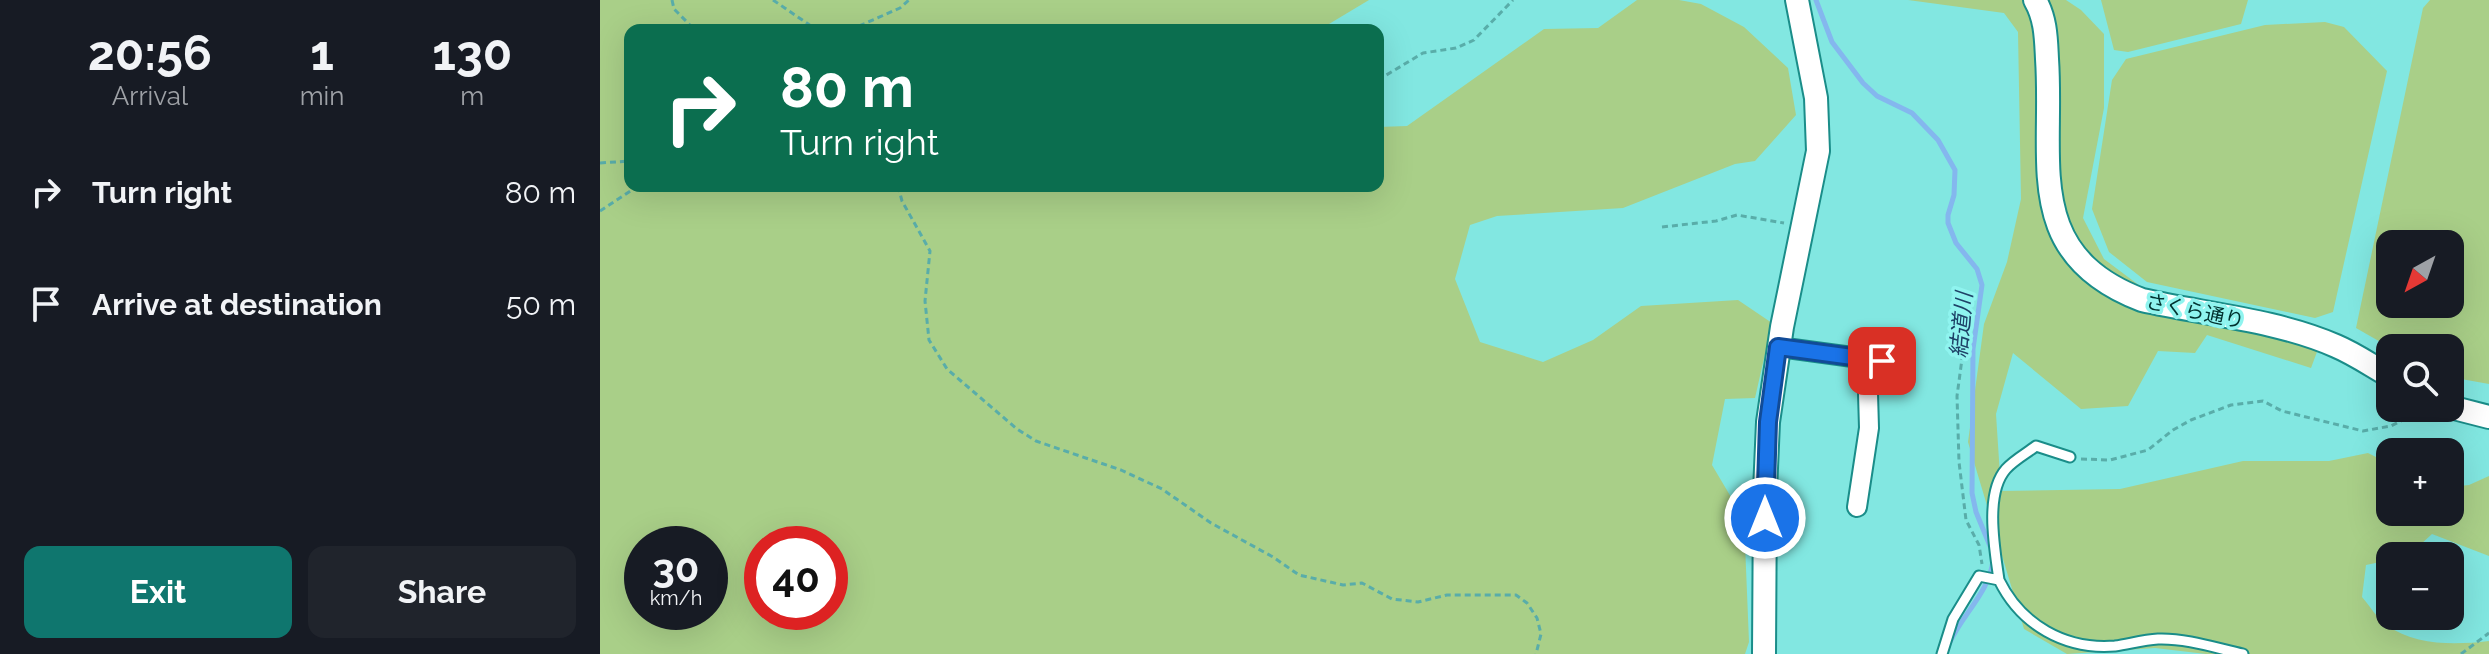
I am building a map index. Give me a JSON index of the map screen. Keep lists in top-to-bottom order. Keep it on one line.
{"streets":{"street":["さくら通り"]},"water":["結道川"],"north":"bottom left","page":{"eta":["20:56","Arrival","1","min","130","m"],"turn":["80 m","Turn right"],"list":[{"name":"Turn right","value":"80 m"},{"name":"Arrive at destination","value":"50 m"}],"map_buttons":["+","−"],"speed":"30 km/h","limit":"40","buttons":["Exit","Share"]}}
